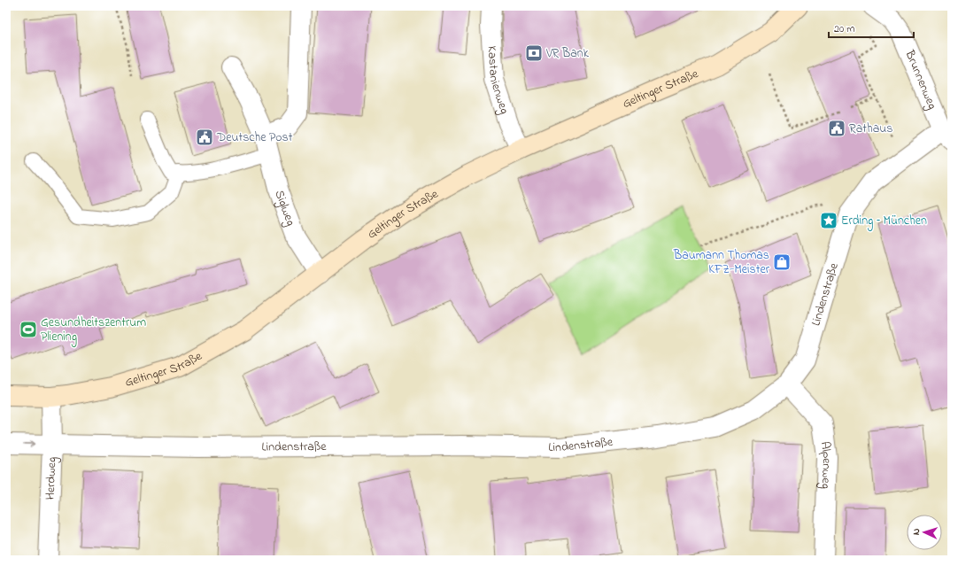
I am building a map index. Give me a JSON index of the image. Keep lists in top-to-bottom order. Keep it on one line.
{"streets":{"main road":["Geltinger Straße"],"street":["Kastanienweg","Brunnenweg","Siglweg","Lindenstraße","Alpenweg","Herdweg"]},"crossings":[["Kastanienweg","Geltinger Straße"],["Brunnenweg","Lindenstraße"],["Geltinger Straße","Siglweg"],["Geltinger Straße","Herdweg"],["Lindenstraße","Alpenweg"],["Lindenstraße","Herdweg"]],"places":{"bank":["VR Bank"],"public building":["Rathaus","Deutsche Post"],"place":["Erding – München"],"shop":["Baumann Thomas KFZ-Meister"],"sports":["Gesundheitszentrum Pliening"]},"scale_bar":"20 m","north":"left"}
